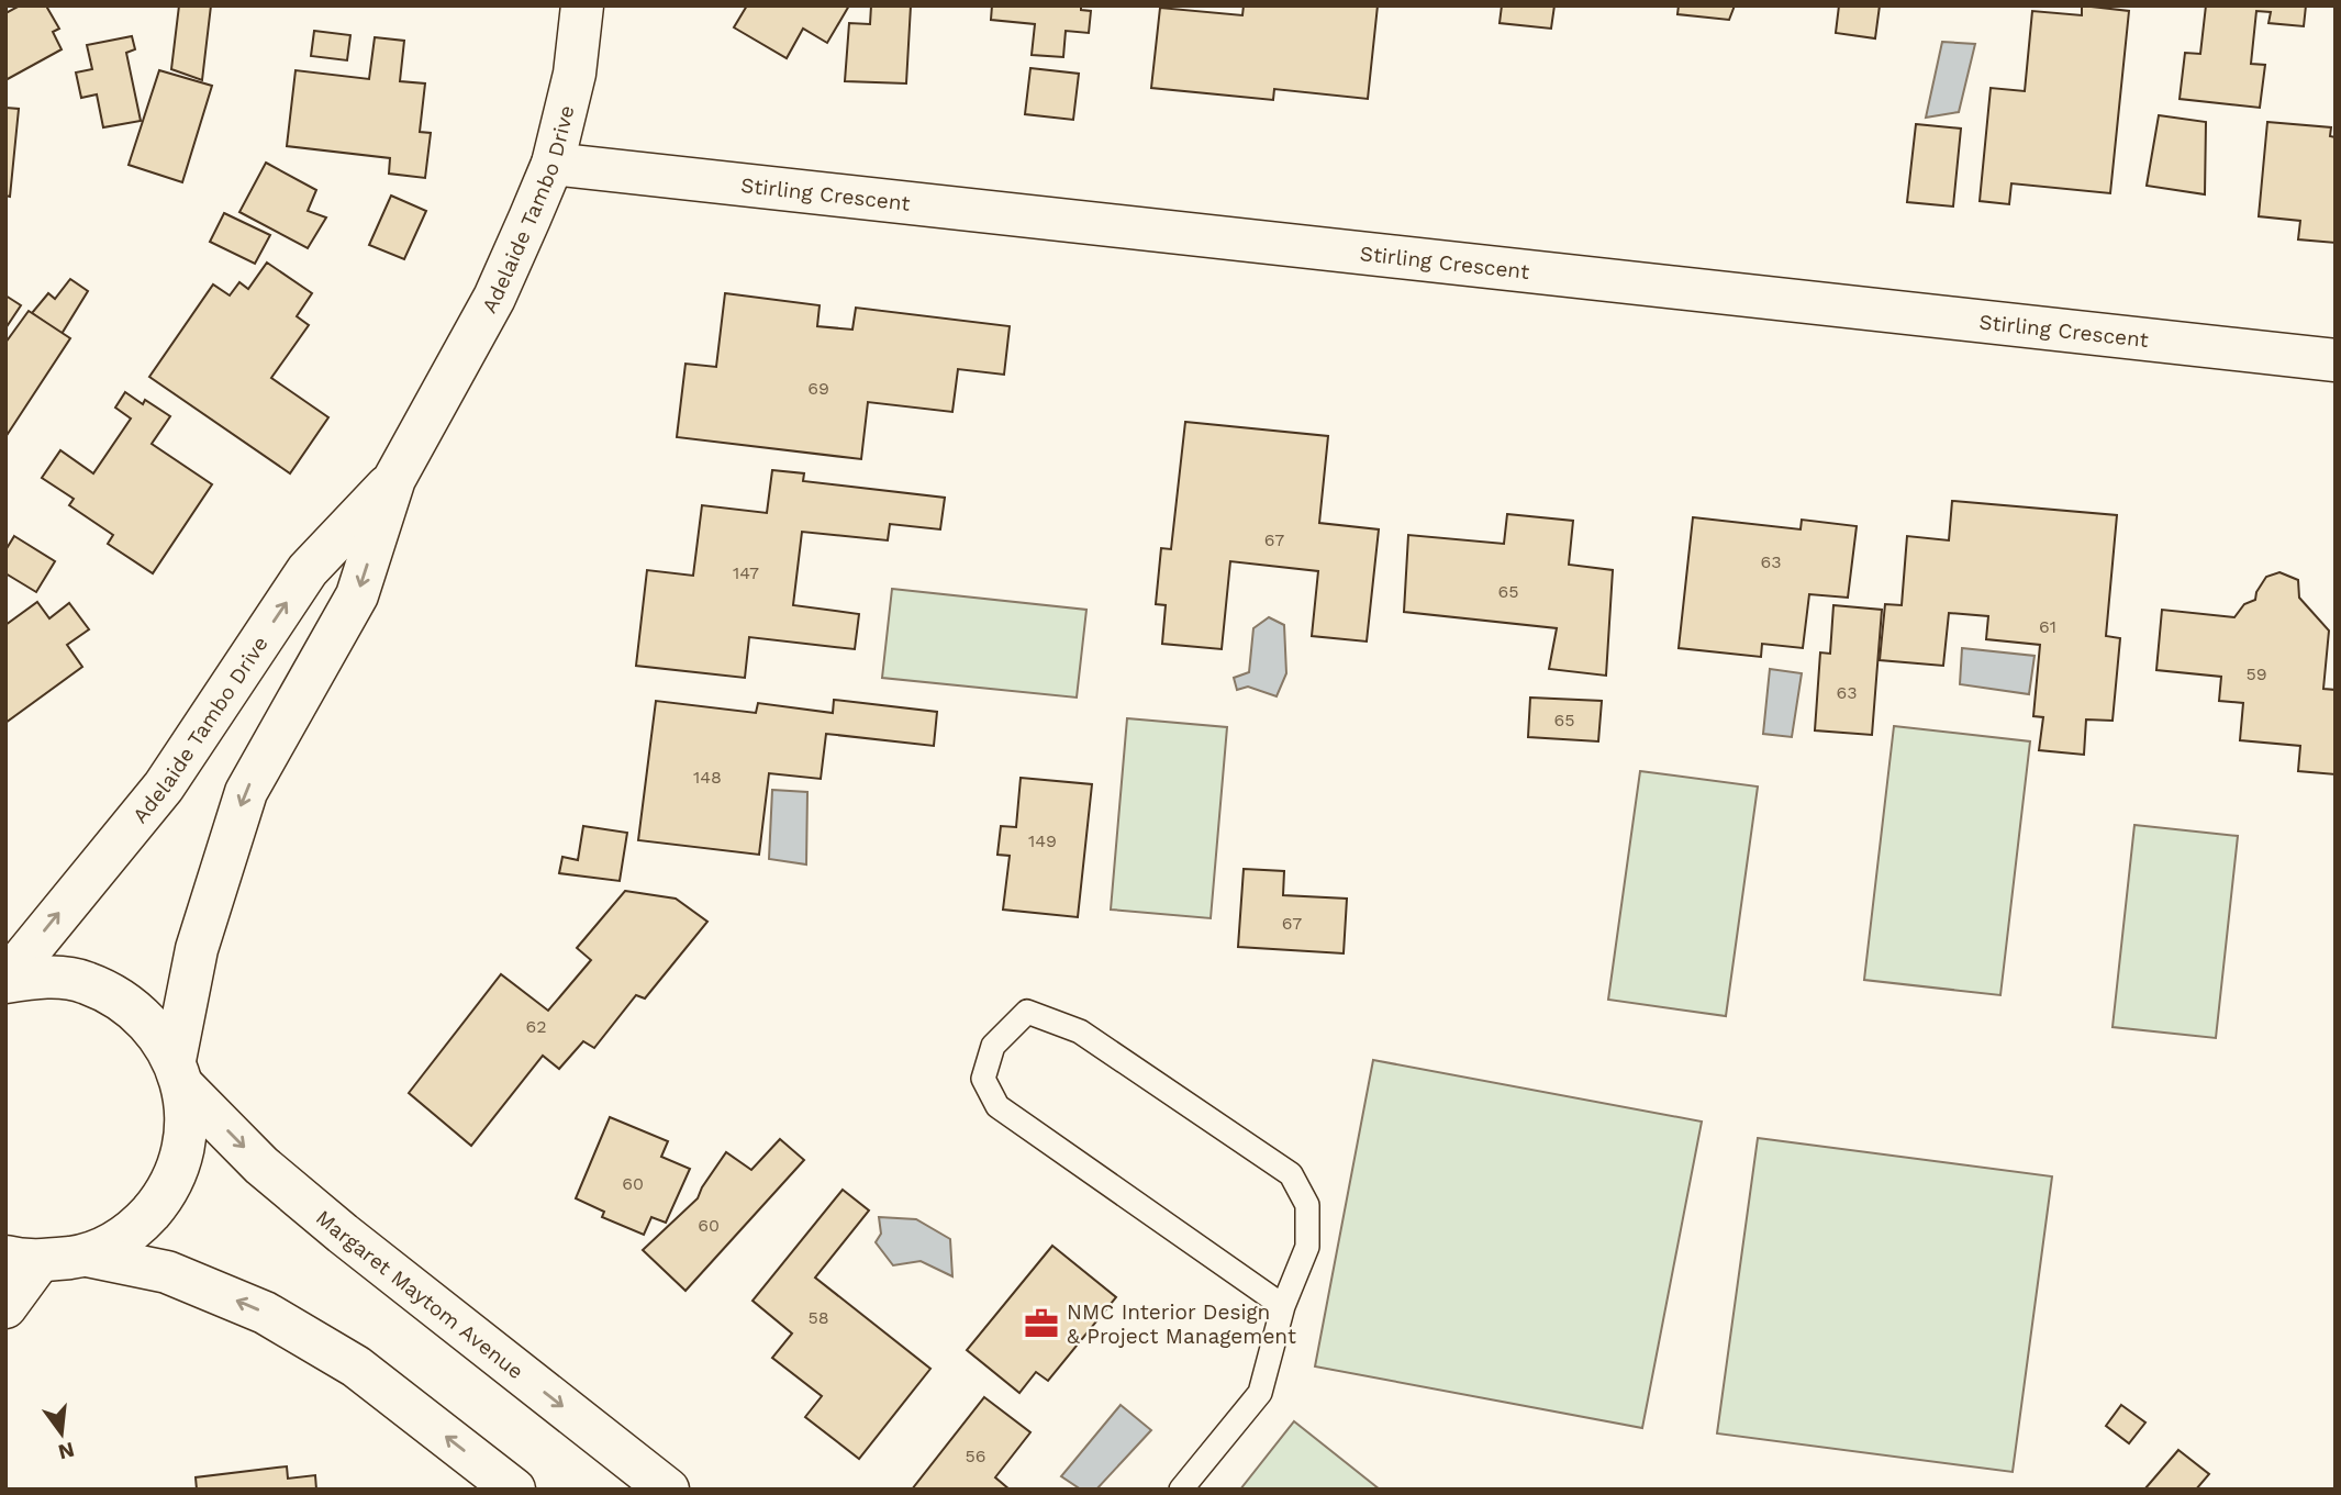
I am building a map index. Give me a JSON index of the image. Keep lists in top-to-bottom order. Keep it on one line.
{"streets":{"street":["Stirling Crescent","Adelaide Tambo Drive","Margaret Maytom Avenue"]},"crossings":[["Stirling Crescent","Adelaide Tambo Drive"],["Adelaide Tambo Drive","Margaret Maytom Avenue"]],"places":{"office":["NMC Interior Design & Project Management"]},"house_numbers":["69","67","63","147","65","61","59","63","65","148","149","67","62","60","60","58","56"],"north":"bottom"}
